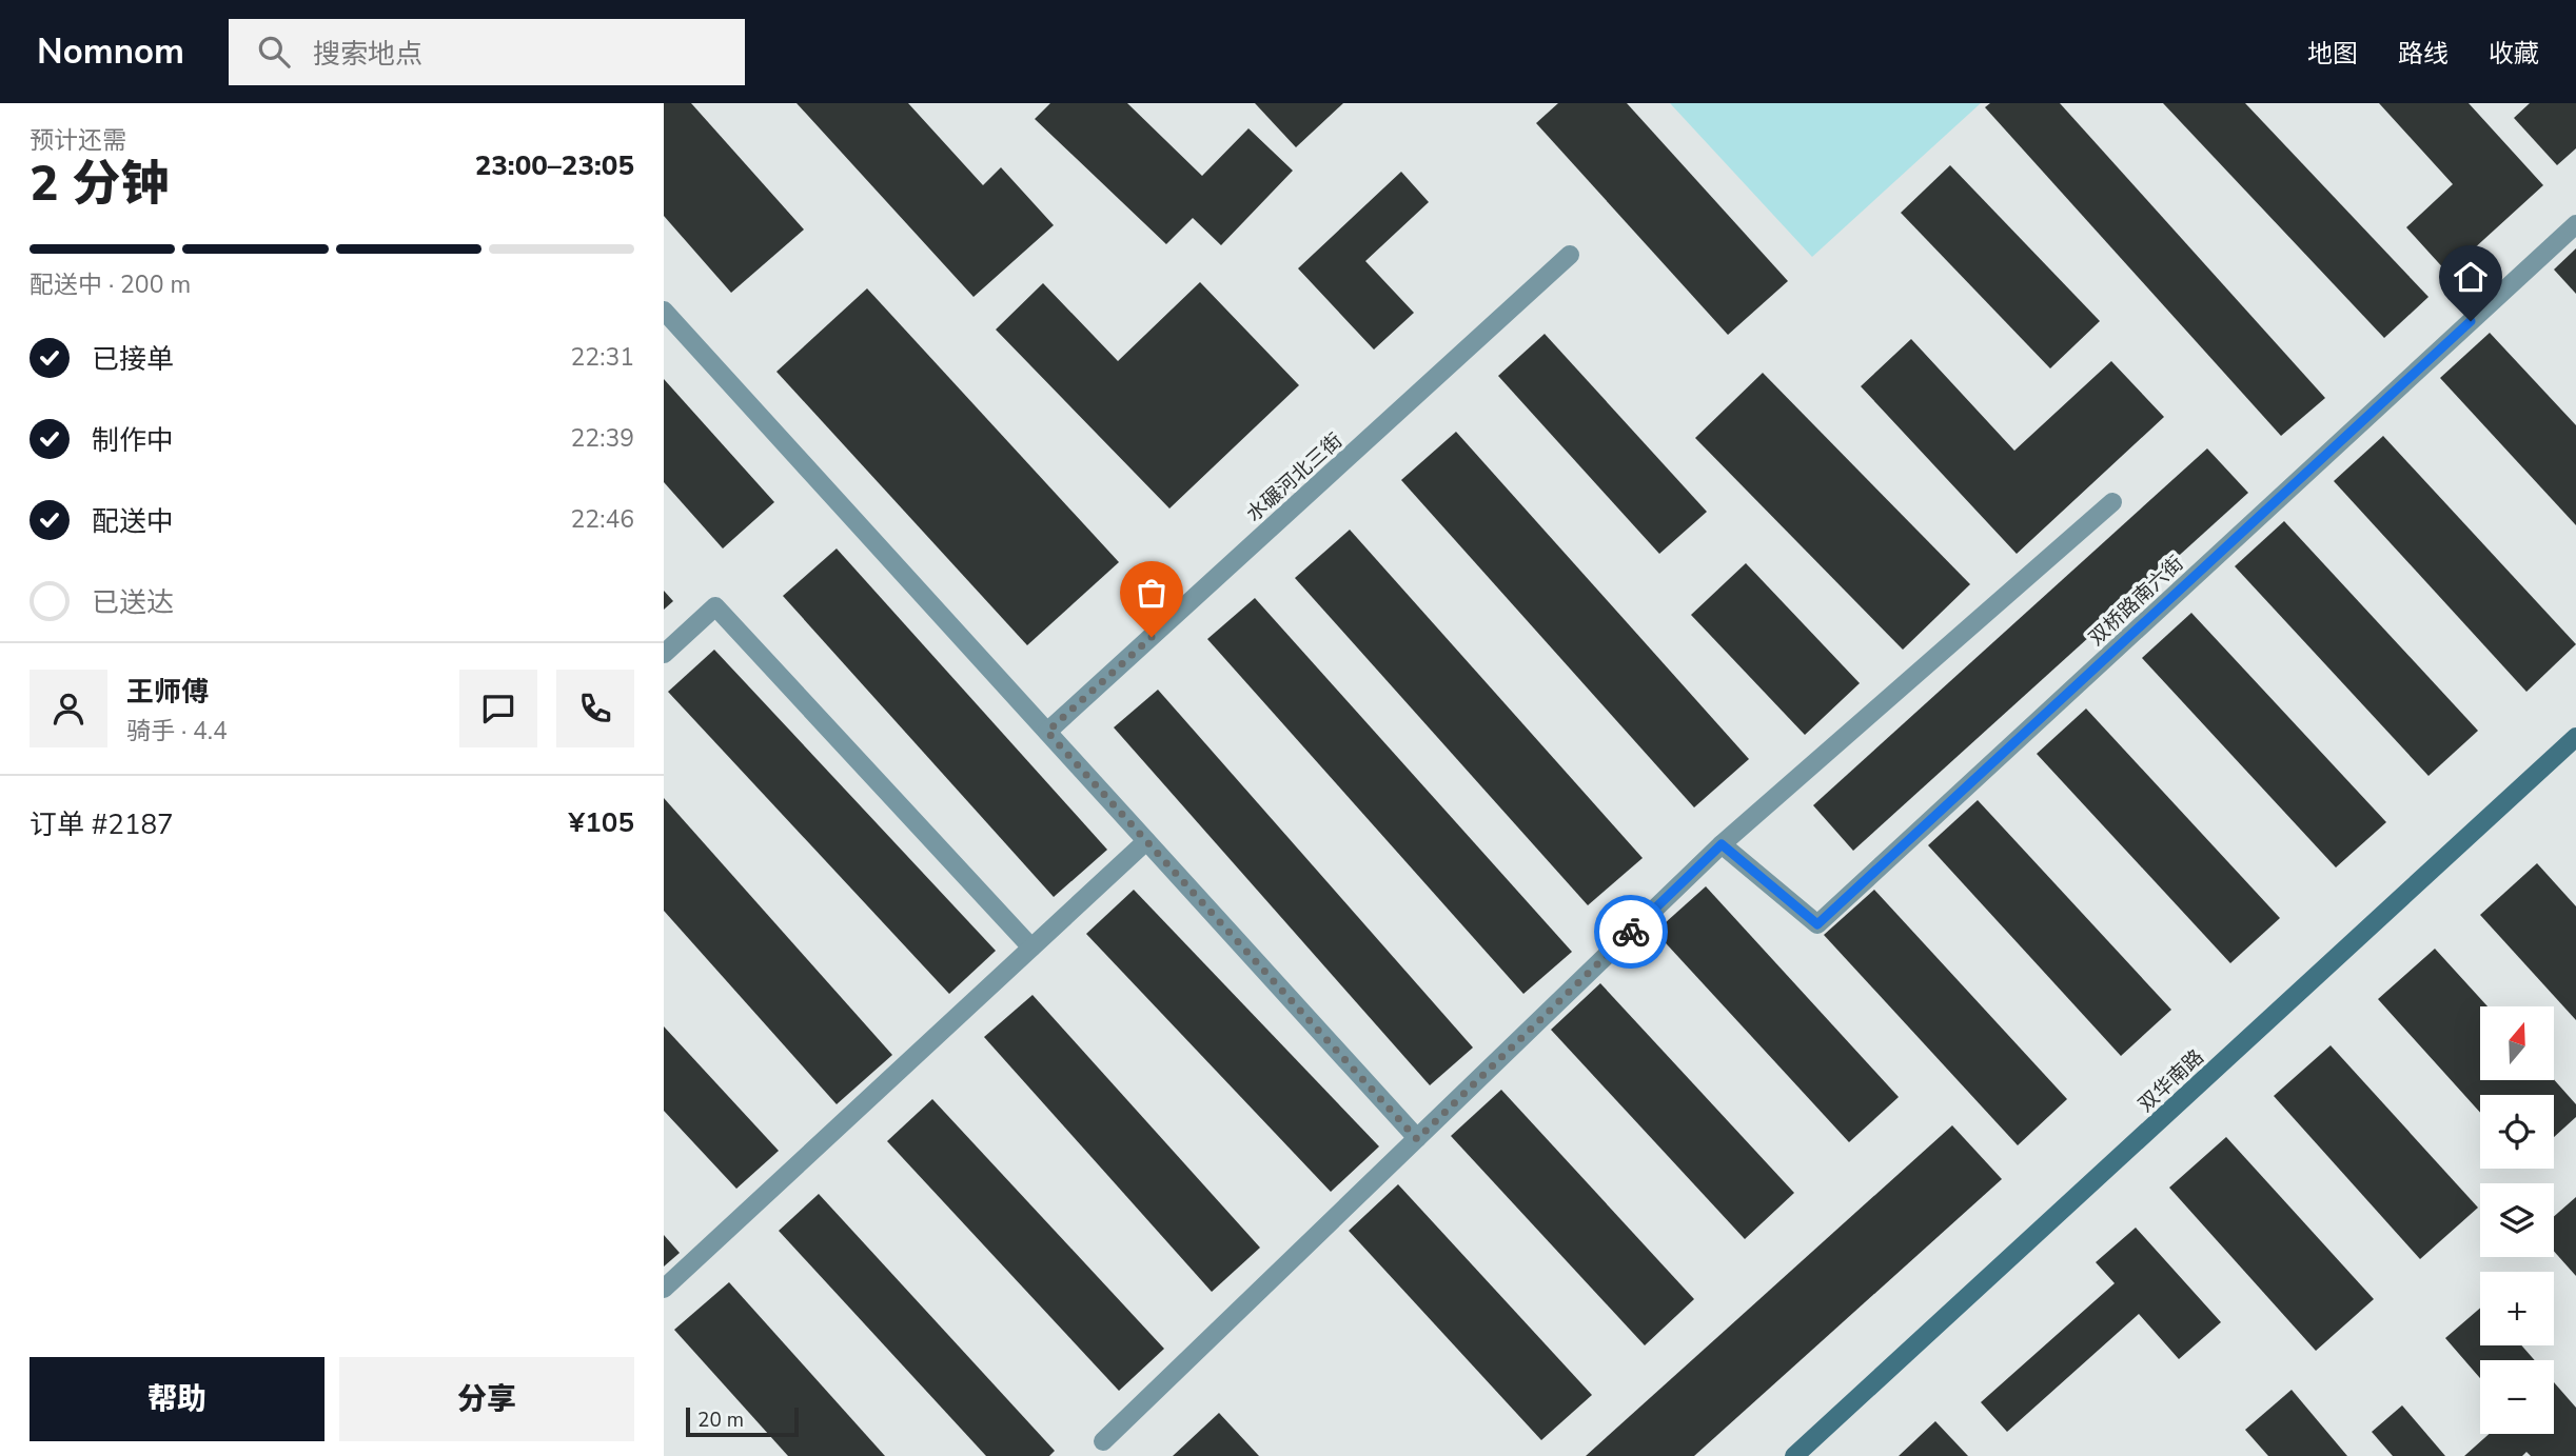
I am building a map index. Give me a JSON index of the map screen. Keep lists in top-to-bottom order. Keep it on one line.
{"streets":{"street":["水碾河北三街","双桥路南六街","双华南路"]},"scale_bar":"20 m","north":"top","page":{"header":"Nomnom","search":"搜索地点","nav":["地图","路线","收藏"],"heading":["2 分钟","预计还需","23:00–23:05"],"panel":["王师傅","骑手 · 4.4","订单 #2187","¥105"],"bar":"配送中 · 200 m","list":[["已接单","22:31"],["制作中","22:39"],["配送中","22:46"],"已送达"],"map_buttons":["+","−"],"buttons":["帮助","分享"],"scale":"20 m"}}
